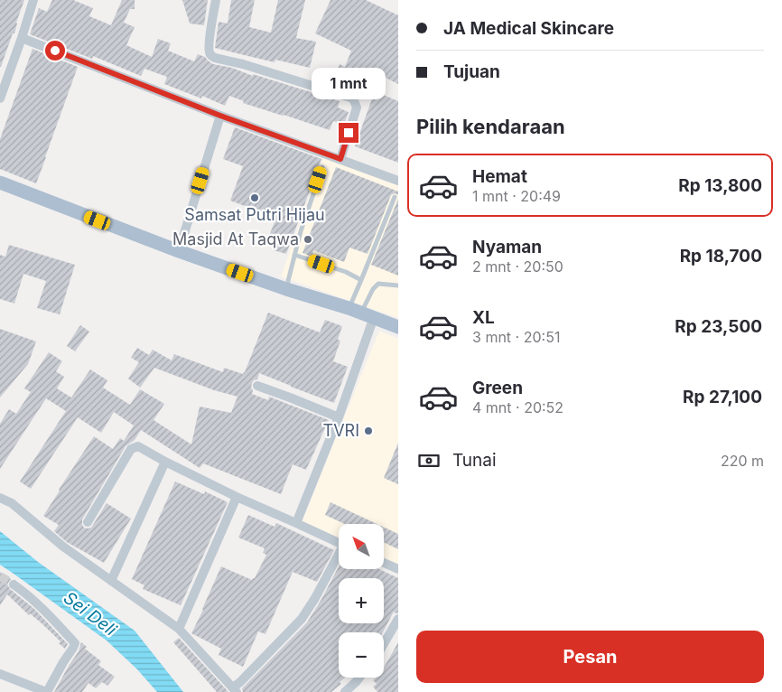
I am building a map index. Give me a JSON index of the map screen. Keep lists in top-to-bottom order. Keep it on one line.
{"water":["Sei Deli"],"places":["Samsat Putri Hijau","Masjid At Taqwa","TVRI"],"north":"top left","page":{"banner":["JA Medical Skincare","Tujuan"],"bubble":"1 mnt","heading":"Pilih kendaraan","list":[{"name":"Hemat","note":"1 mnt · 20:49","value":"Rp 13,800"},{"name":"Nyaman","note":"2 mnt · 20:50","value":"Rp 18,700"},{"name":"XL","note":"3 mnt · 20:51","value":"Rp 23,500"},{"name":"Green","note":"4 mnt · 20:52","value":"Rp 27,100"}],"pay":["Tunai","220 m"],"map_buttons":["+","−"],"buttons":"Pesan"}}
